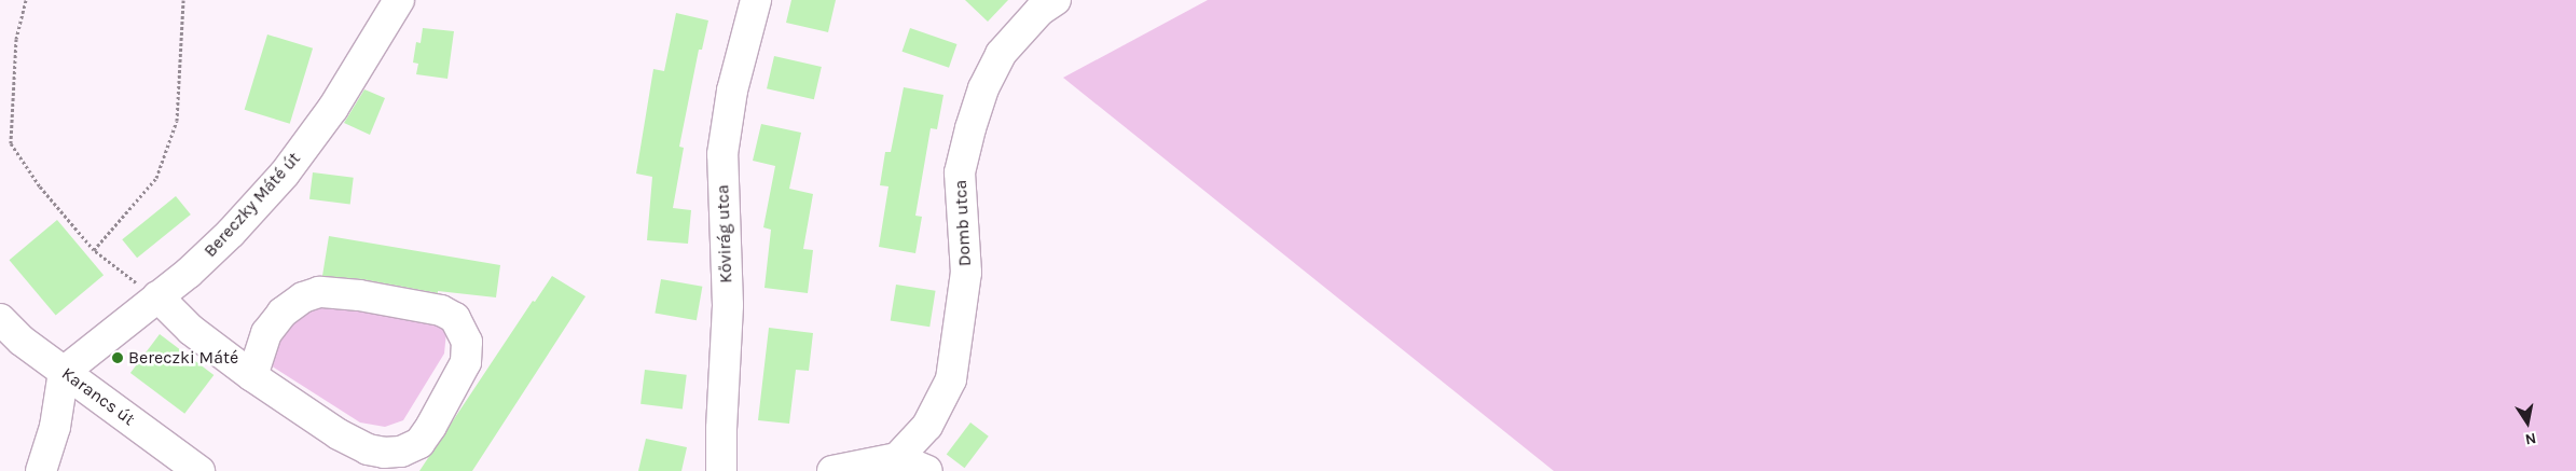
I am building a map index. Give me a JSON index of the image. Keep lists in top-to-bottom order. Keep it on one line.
{"streets":{"street":["Bereczky Máté út","Domb utca","Kővirág utca","Karancs út"]},"crossings":[["Bereczky Máté út","Karancs út"]],"places":["Bereczki Máté"],"north":"bottom"}
